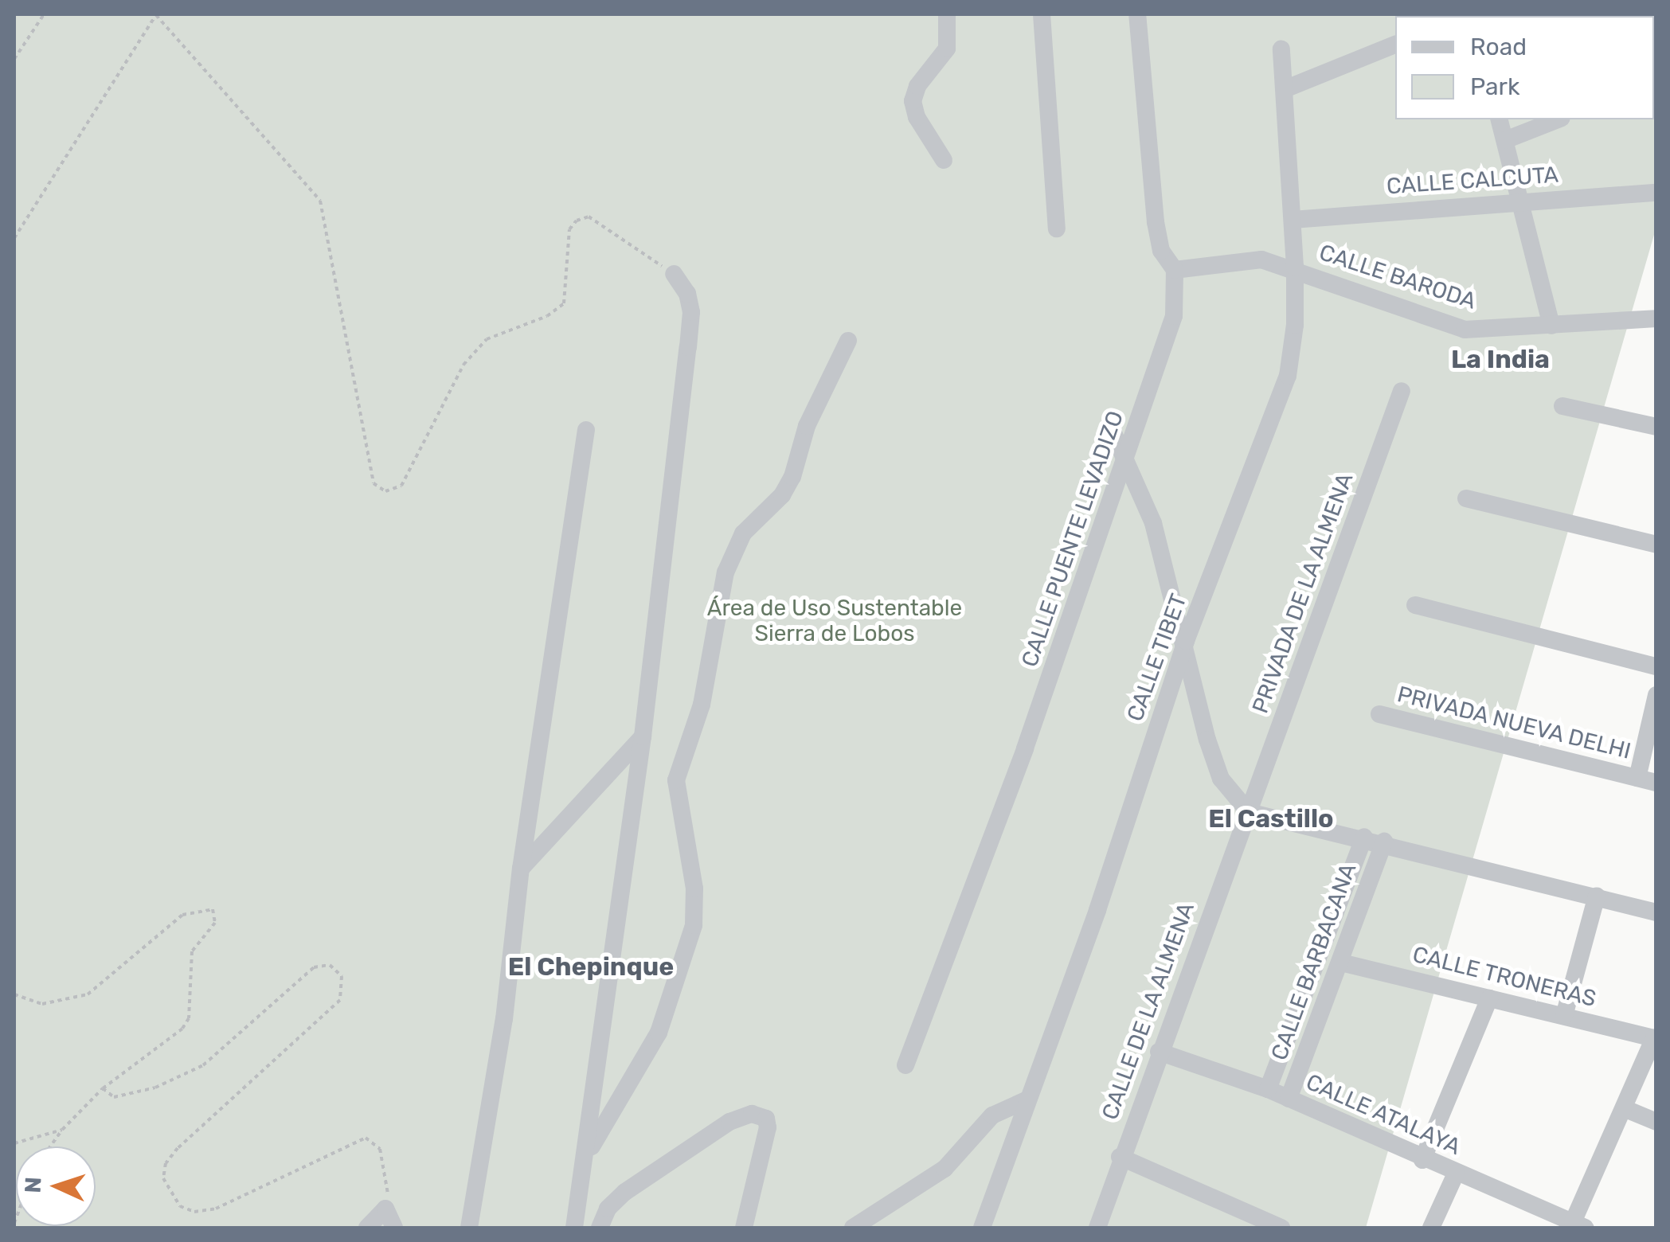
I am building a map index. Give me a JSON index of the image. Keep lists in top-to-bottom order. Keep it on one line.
{"streets":{"street":["CALLE CALCUTA","CALLE BARODA","CALLE PUENTE LEVADIZO","PRIVADA DE LA ALMENA","CALLE TIBET","PRIVADA NUEVA DELHI","CALLE BARBACANA","CALLE TRONERAS","CALLE DE LA ALMENA","CALLE ATALAYA"]},"crossings":[["CALLE CALCUTA","CALLE TIBET"],["CALLE BARODA","CALLE PUENTE LEVADIZO"],["CALLE BARODA","CALLE TIBET"],["PRIVADA DE LA ALMENA","CALLE DE LA ALMENA"],["CALLE BARBACANA","CALLE TRONERAS"],["CALLE BARBACANA","CALLE ATALAYA"],["CALLE DE LA ALMENA","CALLE ATALAYA"]],"districts":["La India","El Castillo","El Chepinque"],"parks":["Área de Uso Sustentable Sierra de Lobos"],"legend":["Road","Park"],"north":"left"}
